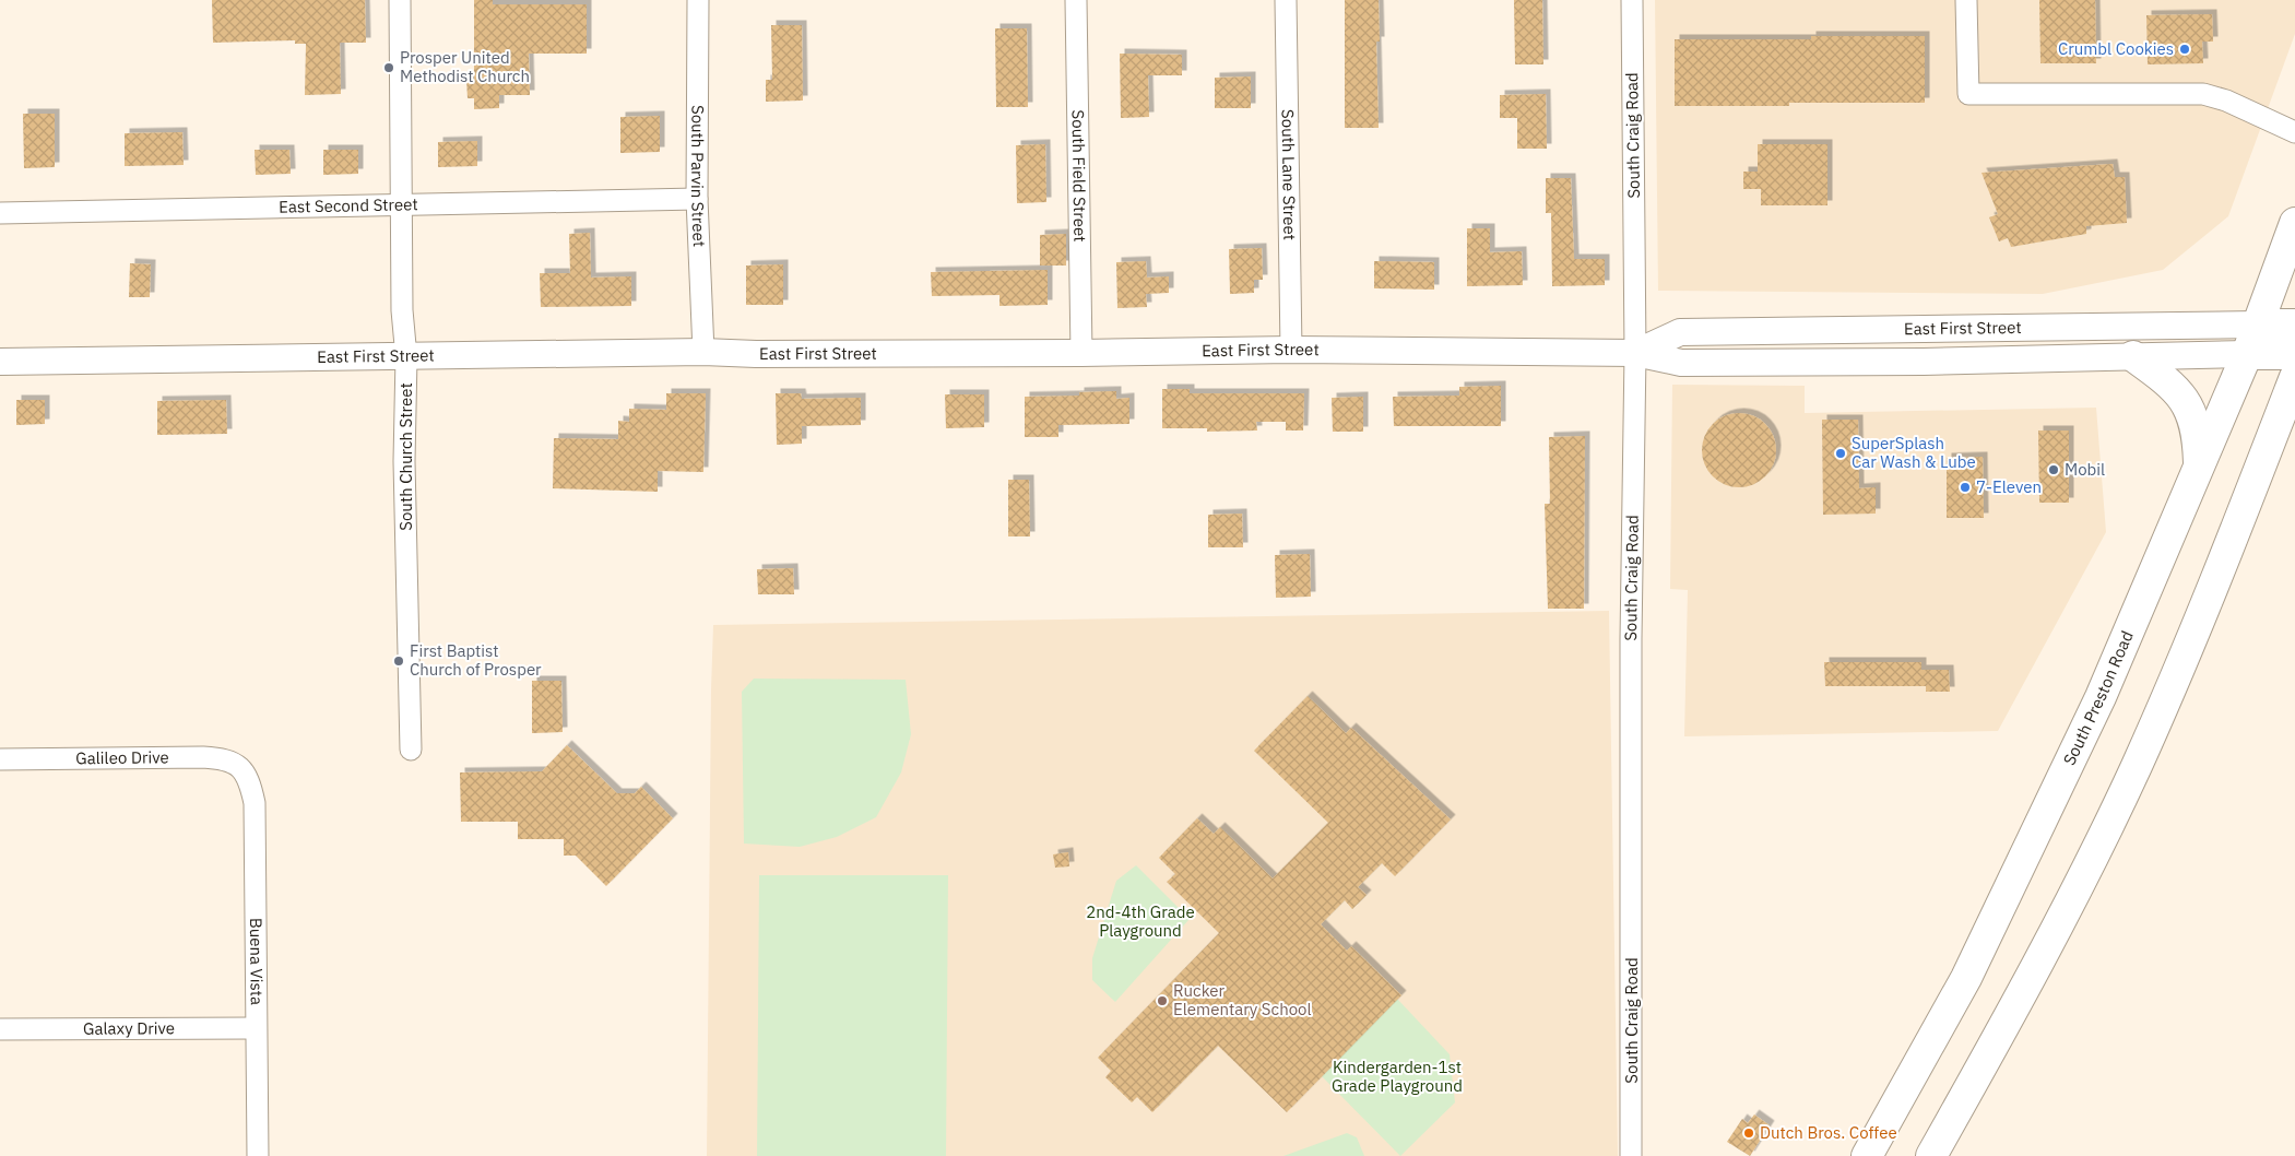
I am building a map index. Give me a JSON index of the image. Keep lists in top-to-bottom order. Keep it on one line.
{"streets":{"main road":["East First Street","South Preston Road"],"street":["South Craig Road","South Lane Street","South Parvin Street","South Field Street","East Second Street","South Church Street","Galileo Drive","Buena Vista","Galaxy Drive"]},"crossings":[["South Craig Road","East First Street"],["South Lane Street","East First Street"],["South Parvin Street","East Second Street"],["South Parvin Street","East First Street"],["South Field Street","East First Street"],["East Second Street","South Church Street"],["East First Street","South Church Street"],["East First Street","South Preston Road"],["Galileo Drive","Buena Vista"],["Buena Vista","Galaxy Drive"]],"parks":["2nd-4th Grade Playground","Kindergarden-1st Grade Playground"],"places":["Crumbl Cookies","Prosper United Methodist Church","SuperSplash Car Wash & Lube","Mobil","7-Eleven","First Baptist Church of Prosper","Rucker Elementary School","Dutch Bros. Coffee"]}
